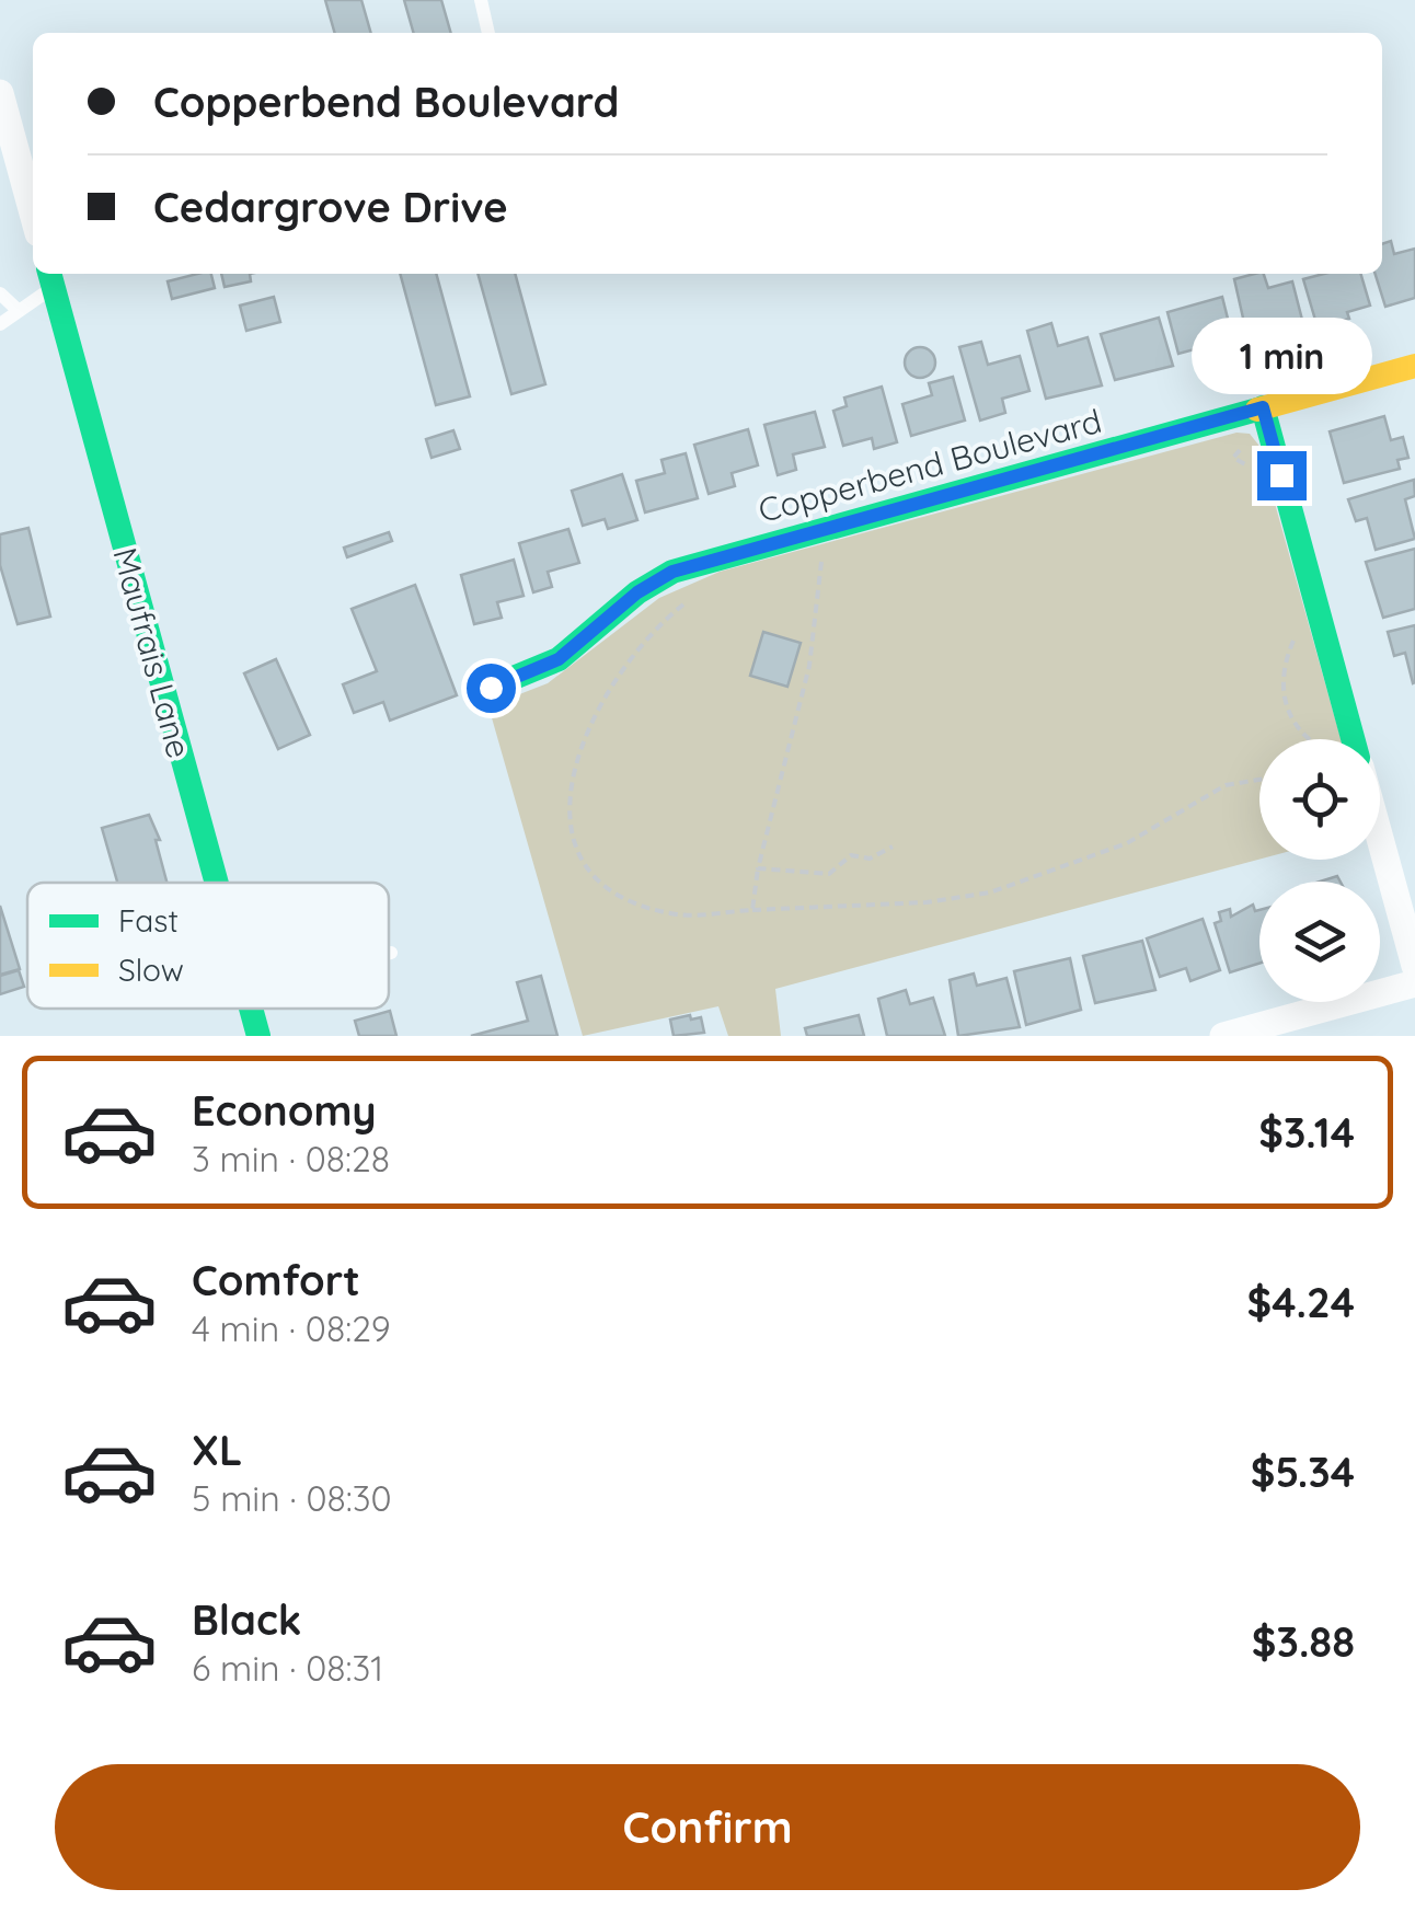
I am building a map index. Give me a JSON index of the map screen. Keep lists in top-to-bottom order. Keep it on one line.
{"streets":{"street":["Copperbend Boulevard","Maufrais Lane"]},"legend":["Fast","Slow"],"page":{"banner":["Copperbend Boulevard","Cedargrove Drive"],"bubble":"1 min","list":[{"name":"Economy","note":"3 min · 08:28","value":"$3.14"},{"name":"Comfort","note":"4 min · 08:29","value":"$4.24"},{"name":"XL","note":"5 min · 08:30","value":"$5.34"},{"name":"Black","note":"6 min · 08:31","value":"$3.88"}],"buttons":"Confirm"}}
